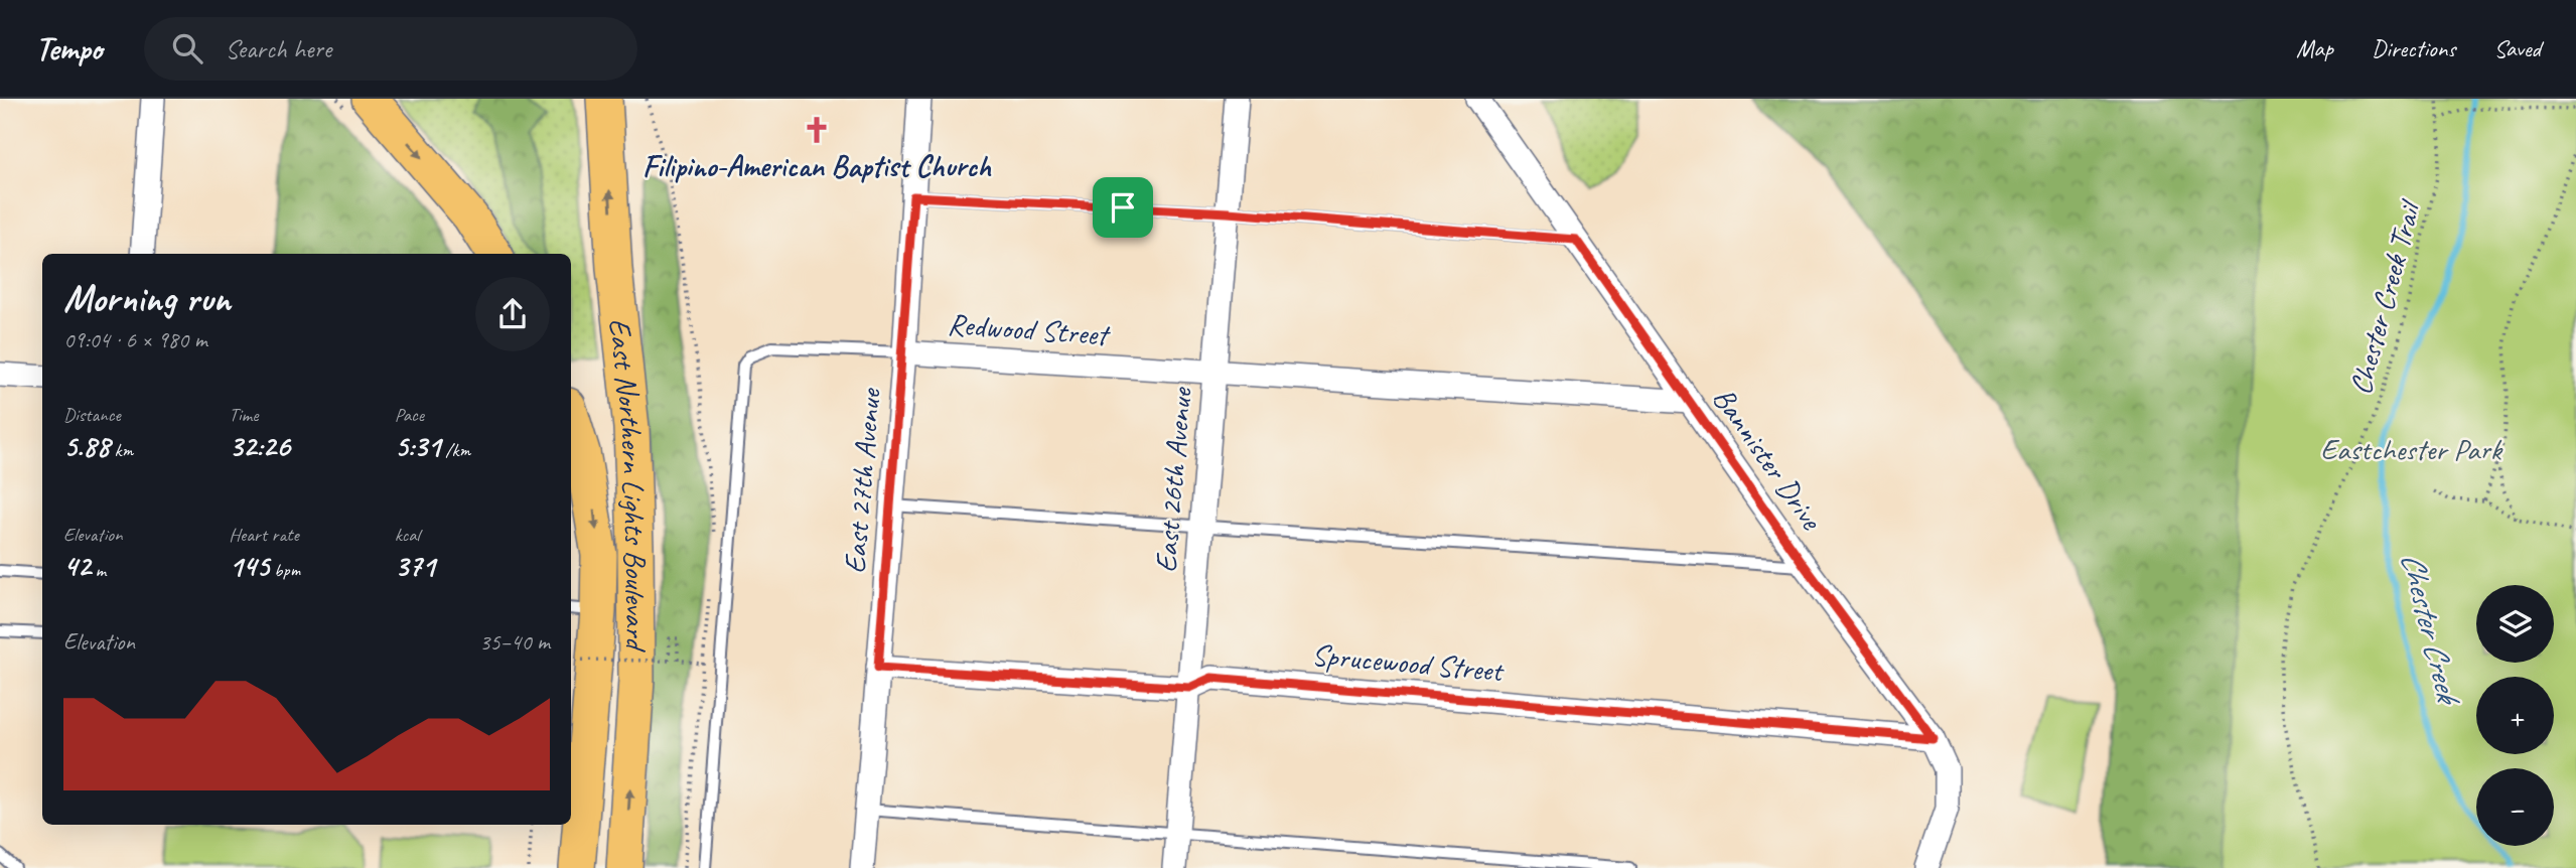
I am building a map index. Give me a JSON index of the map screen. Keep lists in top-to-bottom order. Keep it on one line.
{"streets":{"main road":["East Northern Lights Boulevard"],"street":["Redwood Street","Bannister Drive","East 26th Avenue","East 27th Avenue","Sprucewood Street"],"path":["Chester Creek Trail"]},"crossings":[["Redwood Street","Bannister Drive"],["Redwood Street","East 26th Avenue"],["Redwood Street","East 27th Avenue"],["Bannister Drive","Sprucewood Street"],["East 26th Avenue","Sprucewood Street"],["East 27th Avenue","Sprucewood Street"]],"water":["Chester Creek"],"parks":["Eastchester Park"],"places":{"church":["Filipino-American Baptist Church"]},"page":{"header":"Tempo","search":"Search here","nav":["Map","Directions","Saved"],"heading":["Morning run","09:04 · 6 × 980 m"],"stats":[["Distance","5.88 km"],["Time","32:26"],["Pace","5:31 /km"],["Elevation","42 m"],["Heart rate","145 bpm"],["kcal","371"]],"map_buttons":["+","−"],"chart":["Elevation","35–40 m"]}}
